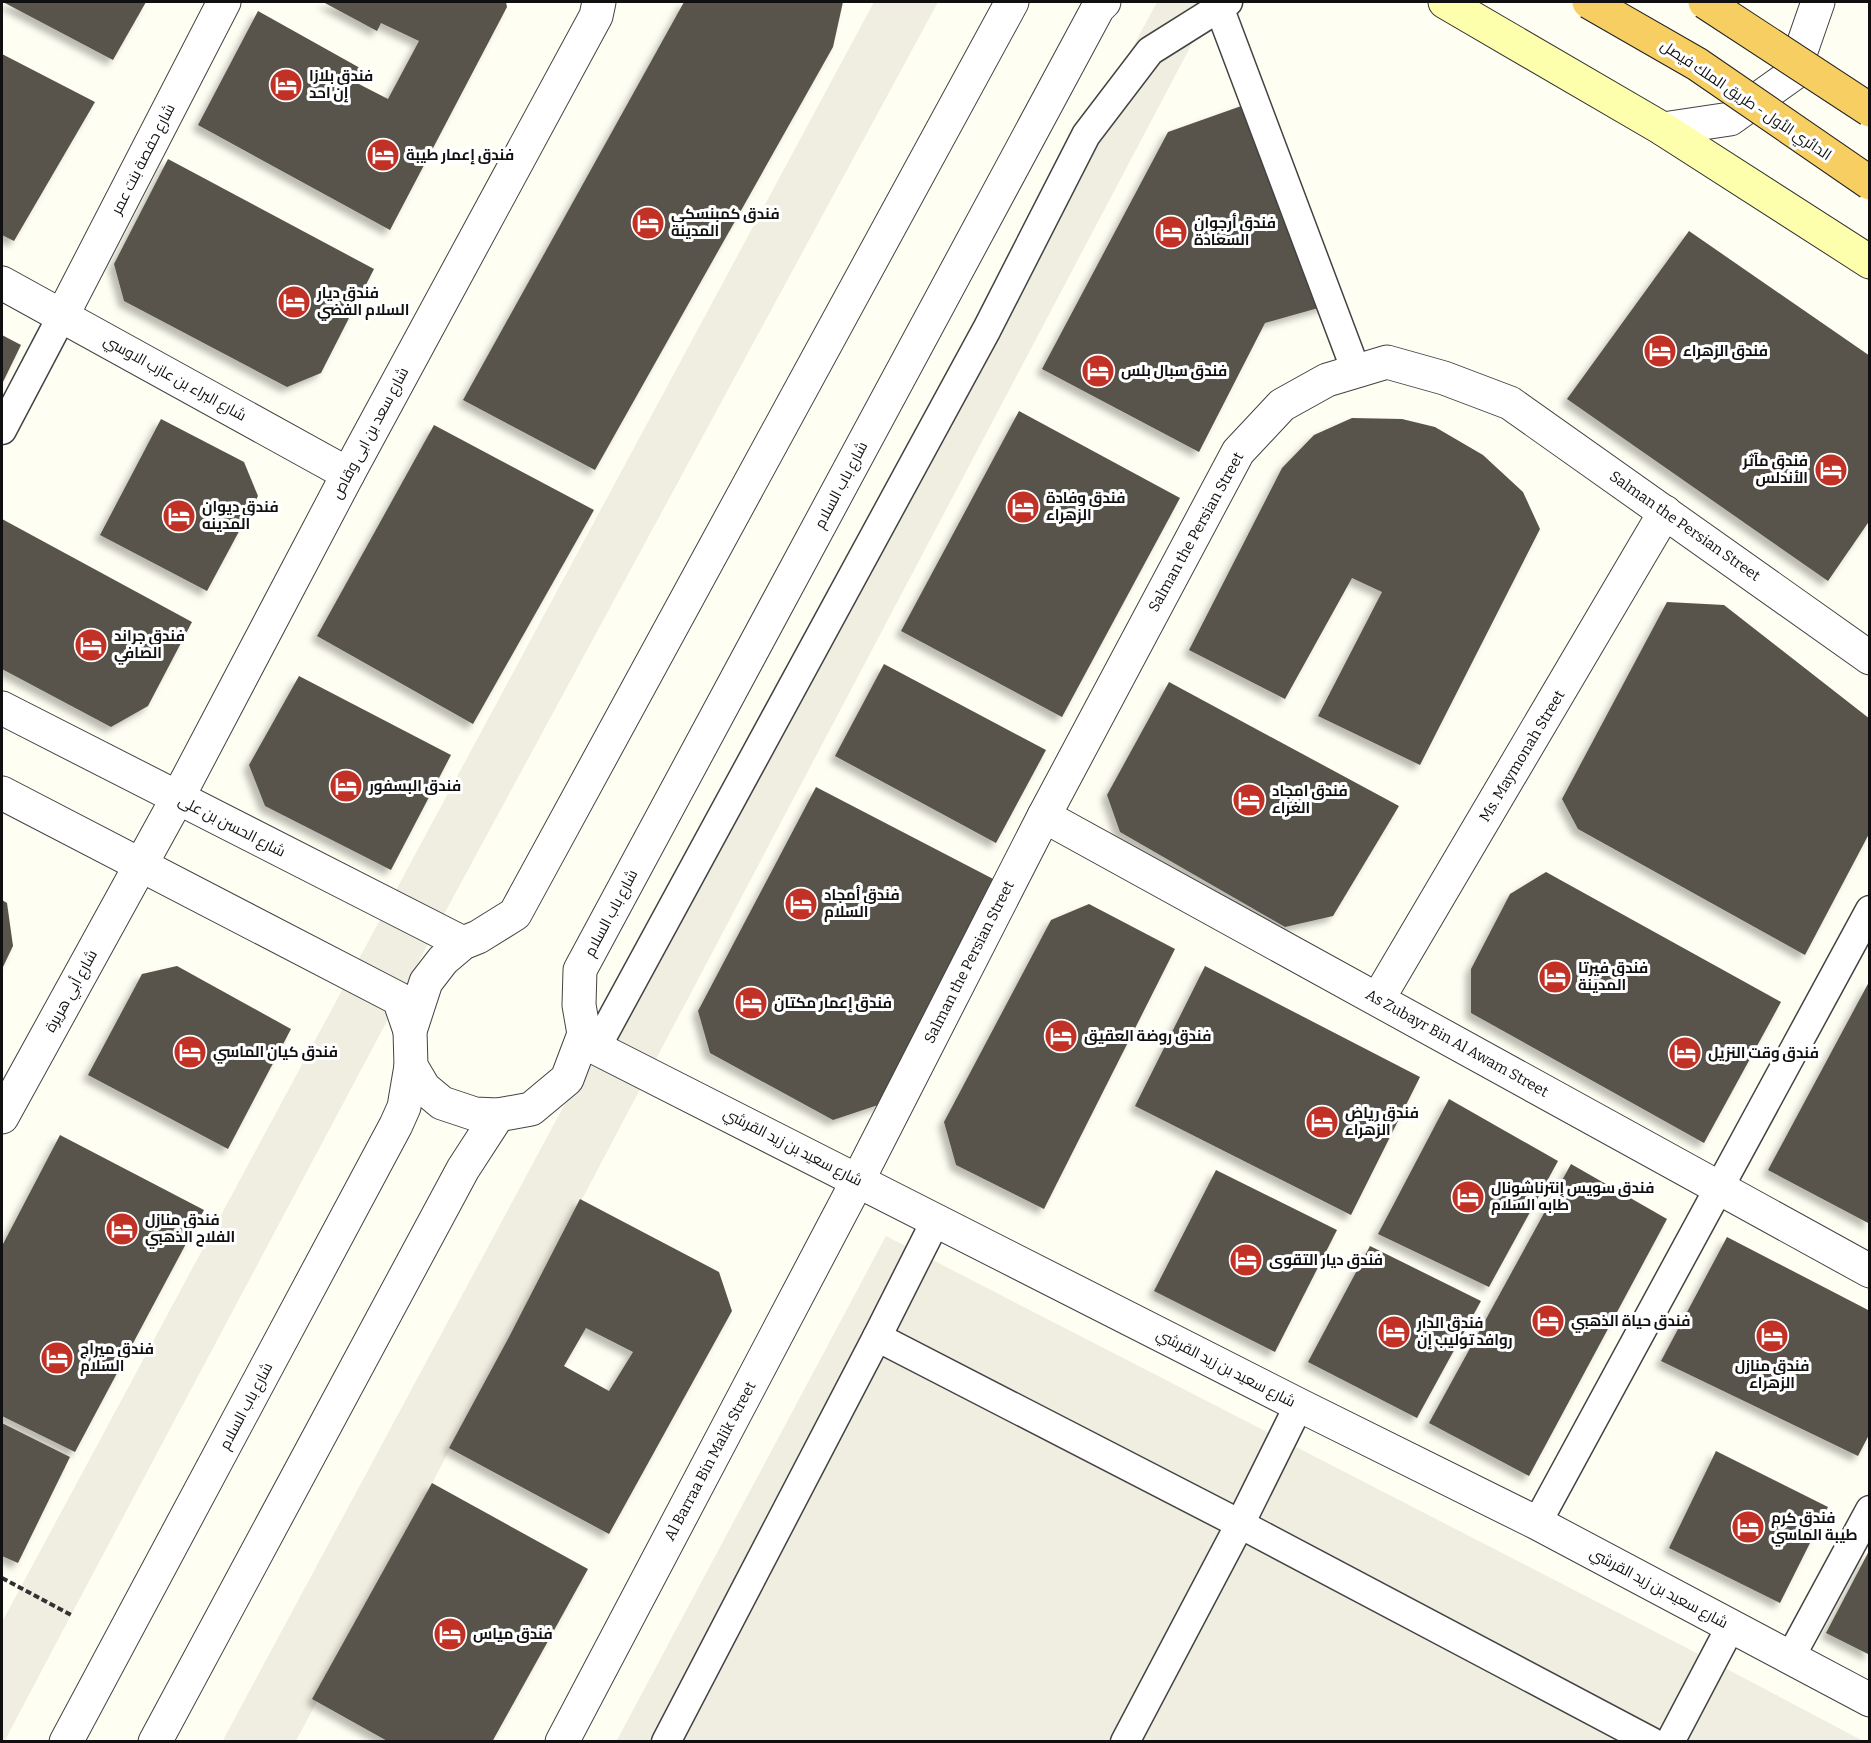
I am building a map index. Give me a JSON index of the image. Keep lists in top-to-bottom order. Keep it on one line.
{"streets":{"highway":["الدائري الأول - طريق الملك فيصل"],"street":["شارع حفصة بنت عمر","شارع البراء بن عازب الاوسي","شارع سعد بن ابى وقاص","شارع باب السلام","Salman the Persian Street","Ms. Maymonah Street","شارع الحسن بن على","شارع أبي هريرة","As Zubayr Bin Al Awam Street","شارع سعيد بن زيد القرشي","Al Barraa Bin Malik Street"]},"crossings":[["شارع حفصة بنت عمر","شارع البراء بن عازب الاوسي"],["شارع البراء بن عازب الاوسي","شارع سعد بن ابى وقاص"],["شارع سعد بن ابى وقاص","شارع الحسن بن على"],["شارع سعد بن ابى وقاص","شارع أبي هريرة"],["شارع باب السلام","شارع سعيد بن زيد القرشي"],["Salman the Persian Street","Ms. Maymonah Street"],["Salman the Persian Street","As Zubayr Bin Al Awam Street"],["Salman the Persian Street","شارع سعيد بن زيد القرشي"],["Salman the Persian Street","Al Barraa Bin Malik Street"],["Ms. Maymonah Street","As Zubayr Bin Al Awam Street"],["شارع سعيد بن زيد القرشي","Al Barraa Bin Malik Street"]],"places":{"hotel":["فندق بلازا إن احد","فندق إعمار طيبة","فندق كمبنسكي المدينة","فندق أرجوان السعادة","فندق ديار السلام الفضي","فندق الزهراء","فندق سبال بلس","فندق مآثر الأندلس","فندق وفادة الزهراء","فندق ديوان المدينه","فندق جراند الصافي","فندق البسفور","فندق امجاد الغراء","فندق أمجاد السلام","فندق فيرتا المدينة","فندق إعمار مكتان","فندق روضة العقيق","فندق كيان الماسي","فندق وقت النزيل","فندق رياض الزهراء","فندق سويس إنترناشونال طابه السلام","فندق منازل الفلاح الذهبي","فندق ديار التقوى","فندق حياة الذهبي","فندق الدار روافد توليب إن","فندق منازل الزهراء","فندق ميراج السلام","فندق كرم طيبة الماسي","فندق مياس"]}}
